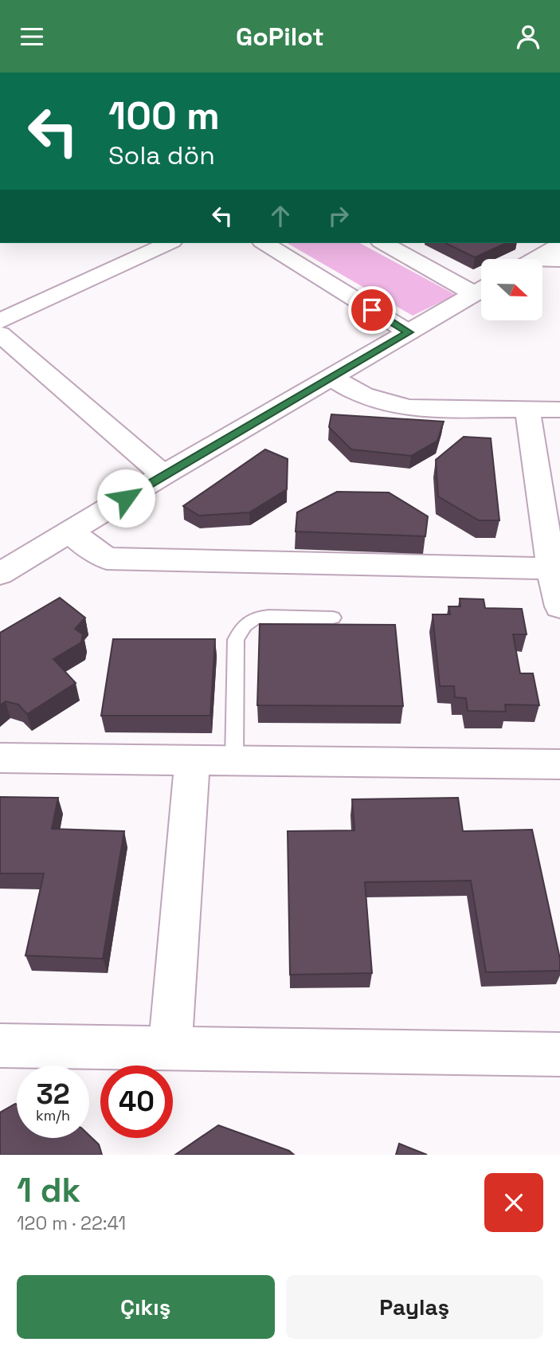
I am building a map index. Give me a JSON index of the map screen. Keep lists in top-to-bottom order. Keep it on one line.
{"north":"right","page":{"header":"GoPilot","turn":["100 m","Sola dön"],"speed":"32 km/h","limit":"40","heading":["1 dk","120 m · 22:41"],"buttons":["Çıkış","Paylaş"]}}
